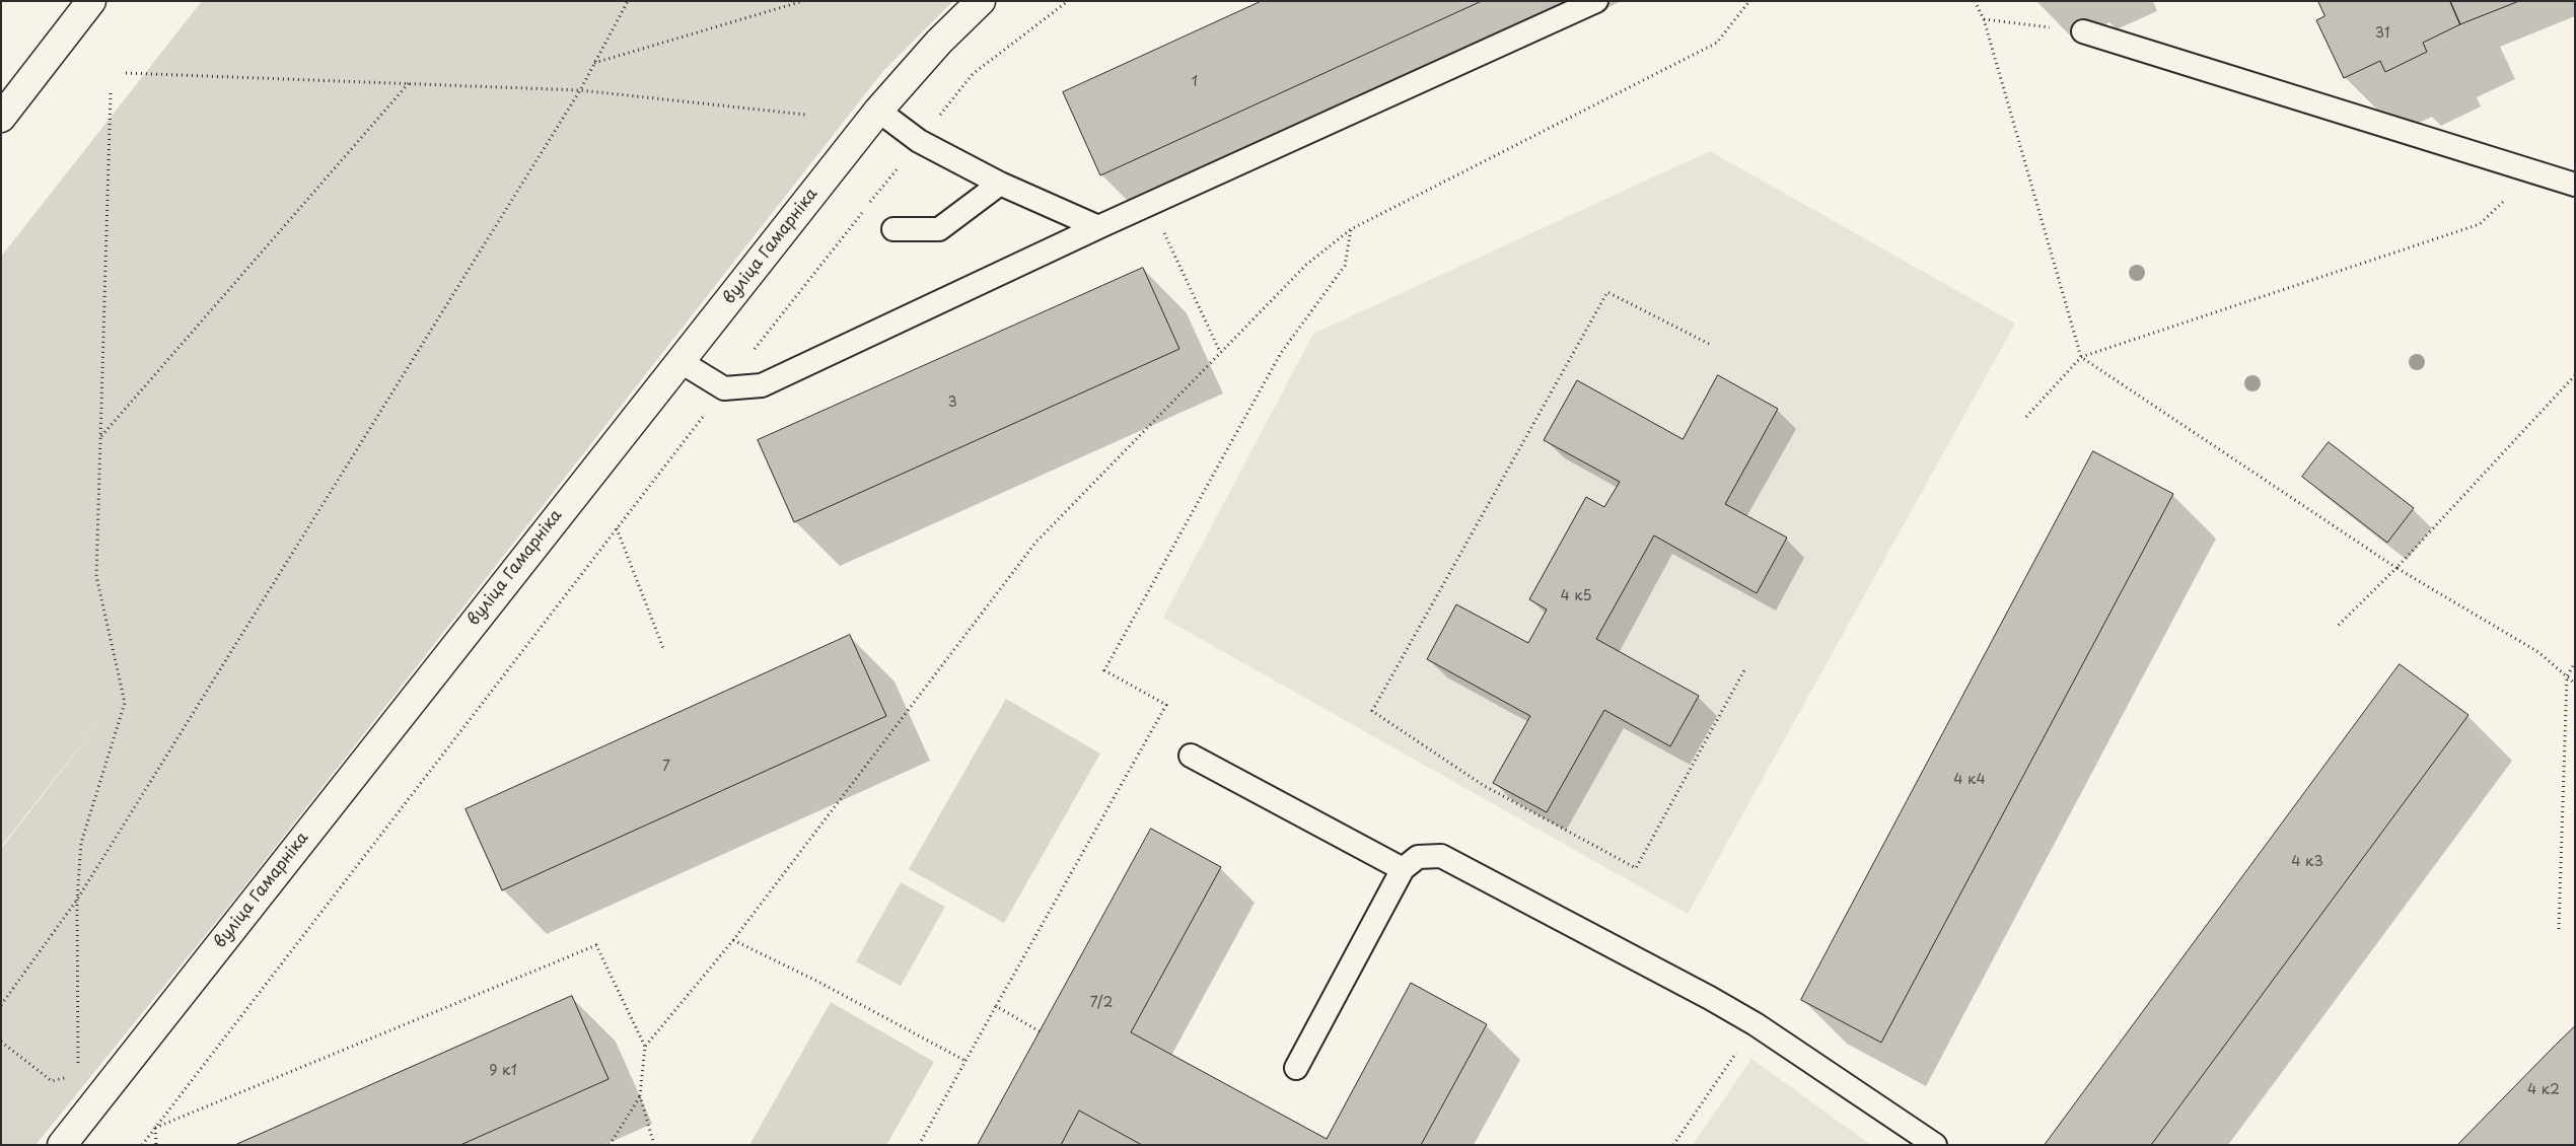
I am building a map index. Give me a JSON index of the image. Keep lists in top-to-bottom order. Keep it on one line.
{"streets":{"street":["вуліца Гамарніка"]},"house_numbers":["31","1","3","4 к5","7","4 к4","4 к3","7/2","9 к1","4 к2"]}
